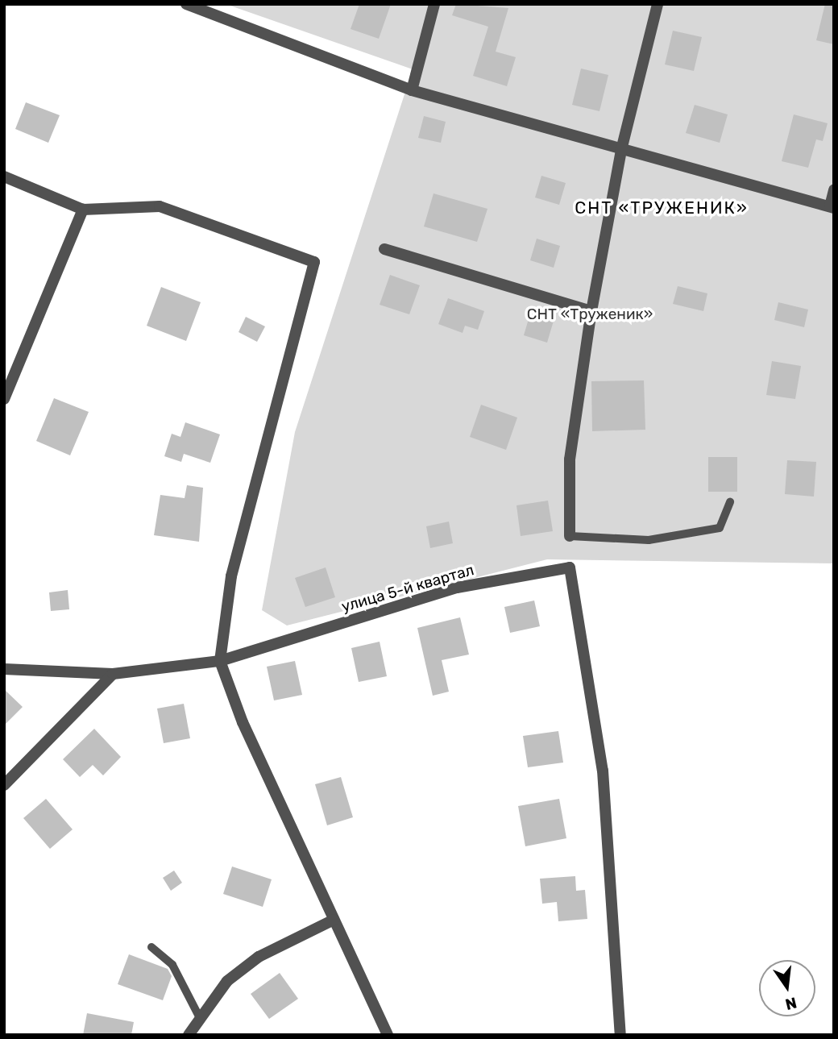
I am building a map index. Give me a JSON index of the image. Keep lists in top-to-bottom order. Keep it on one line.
{"streets":{"street":["улица 5-й квартал"]},"districts":["СНТ «ТРУЖЕНИК»"],"parks":["СНТ «Труженик»"],"north":"bottom"}
